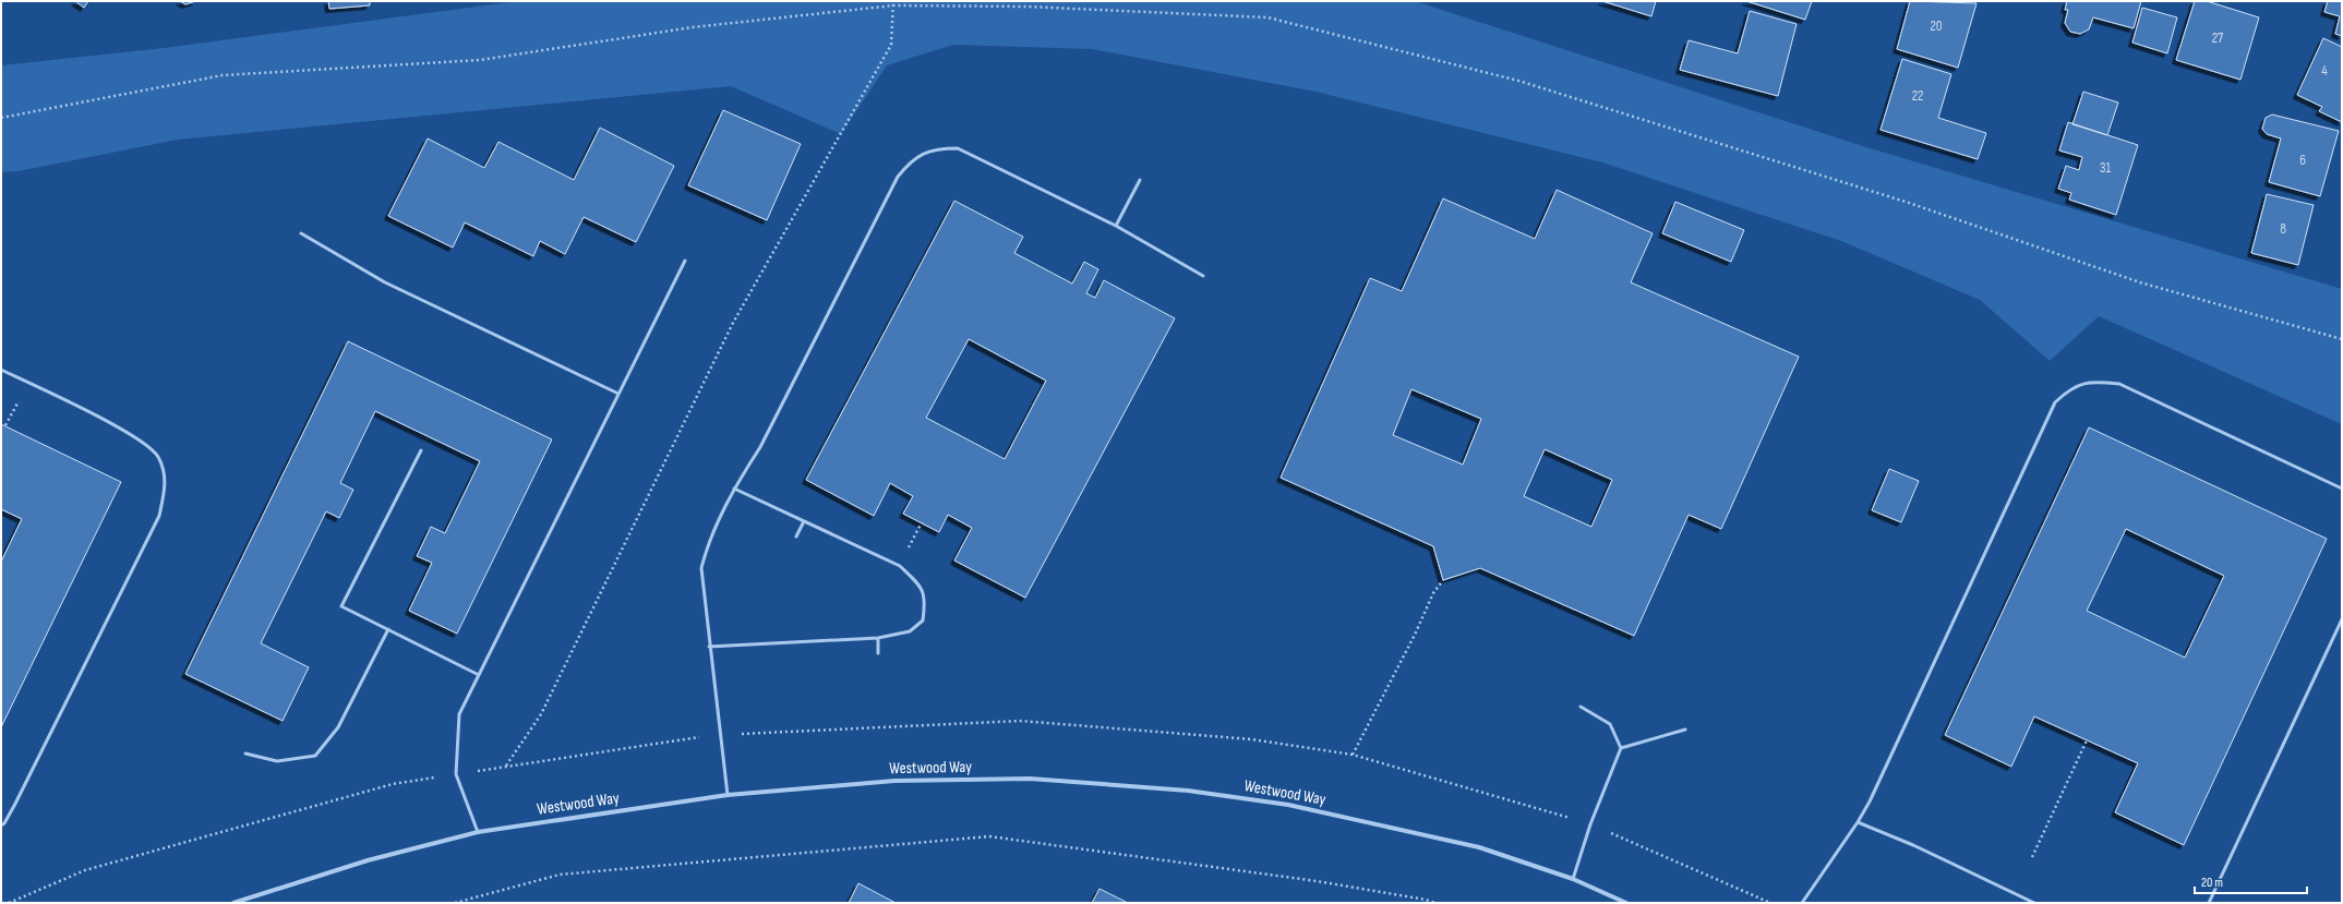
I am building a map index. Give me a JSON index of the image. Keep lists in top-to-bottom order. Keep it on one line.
{"streets":{"street":["Westwood Way"]},"house_numbers":["20","27","4","22","6","31","8"],"scale_bar":"20 m"}
